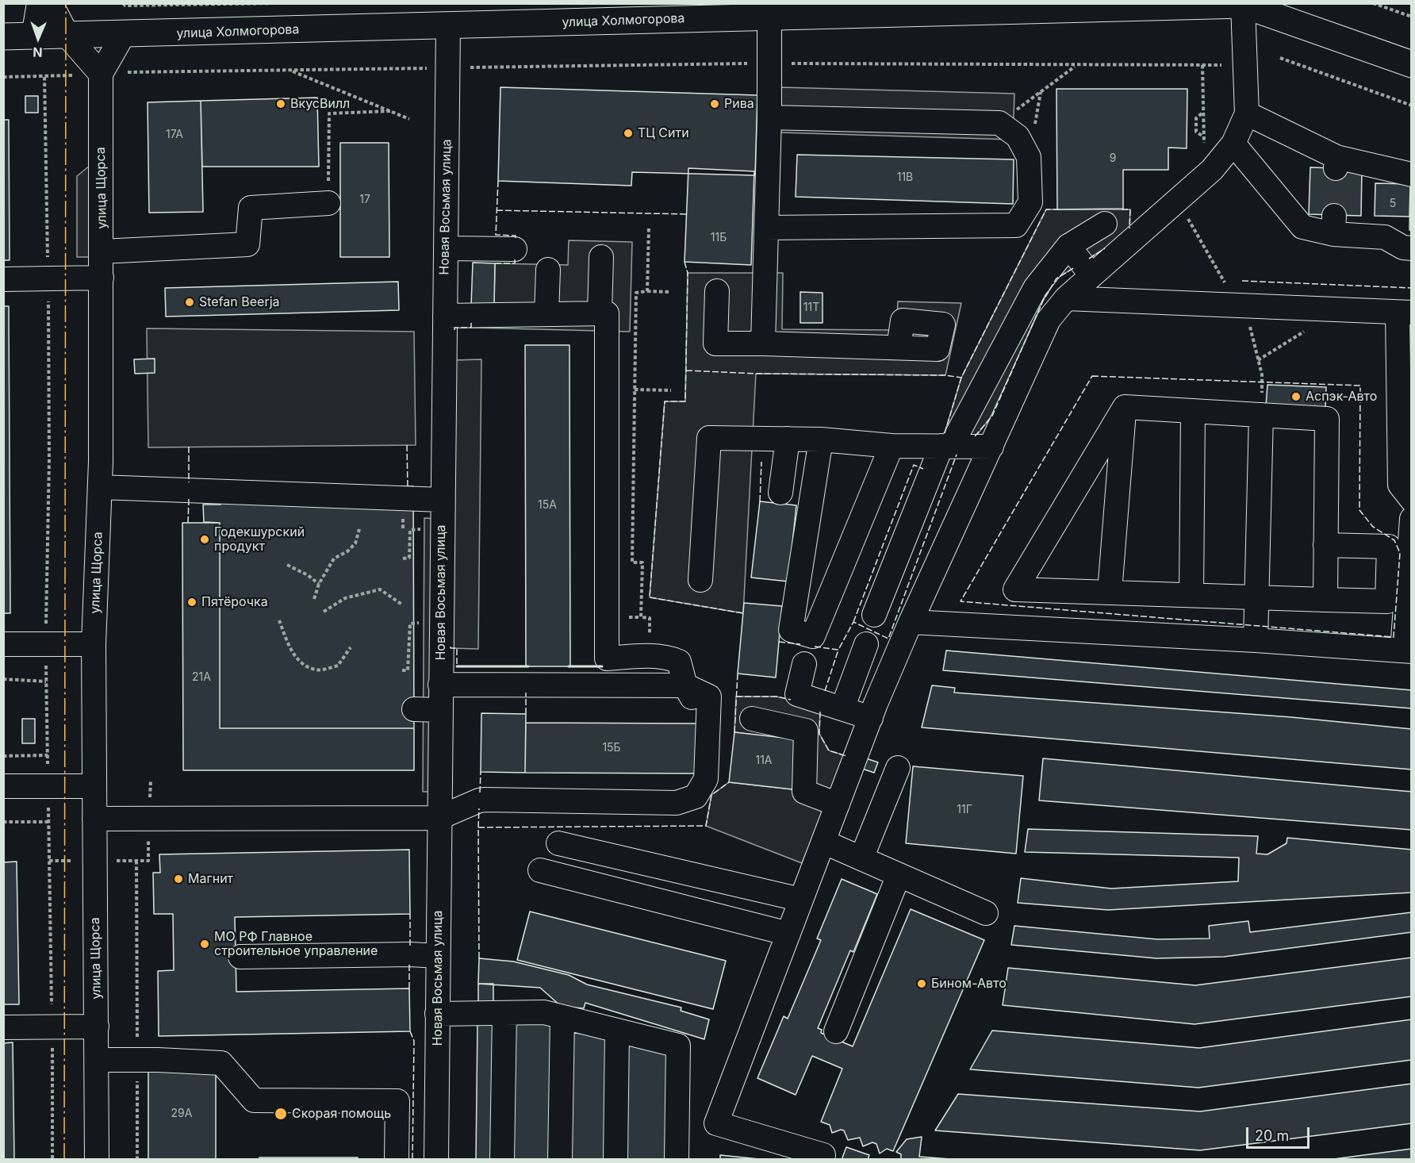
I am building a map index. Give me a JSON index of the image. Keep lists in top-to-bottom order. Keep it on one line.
{"streets":{"main road":["улица Холмогорова"],"street":["улица Щорса","Новая Восьмая улица"]},"crossings":[["улица Холмогорова","Новая Восьмая улица"]],"places":["ВкусВилл","Рива","ТЦ Сити","Stefan Beerja","Аспэк-Авто","Годекшурский продукт","Пятёрочка","Магнит","МО РФ Главное строительное управление","Бином-Авто","Скорая помощь"],"house_numbers":["17А","9","11В","17","5","11Б","11Т","15А","21А","15Б","11А","11Г","29А"],"scale_bar":"20 m","north":"bottom"}
